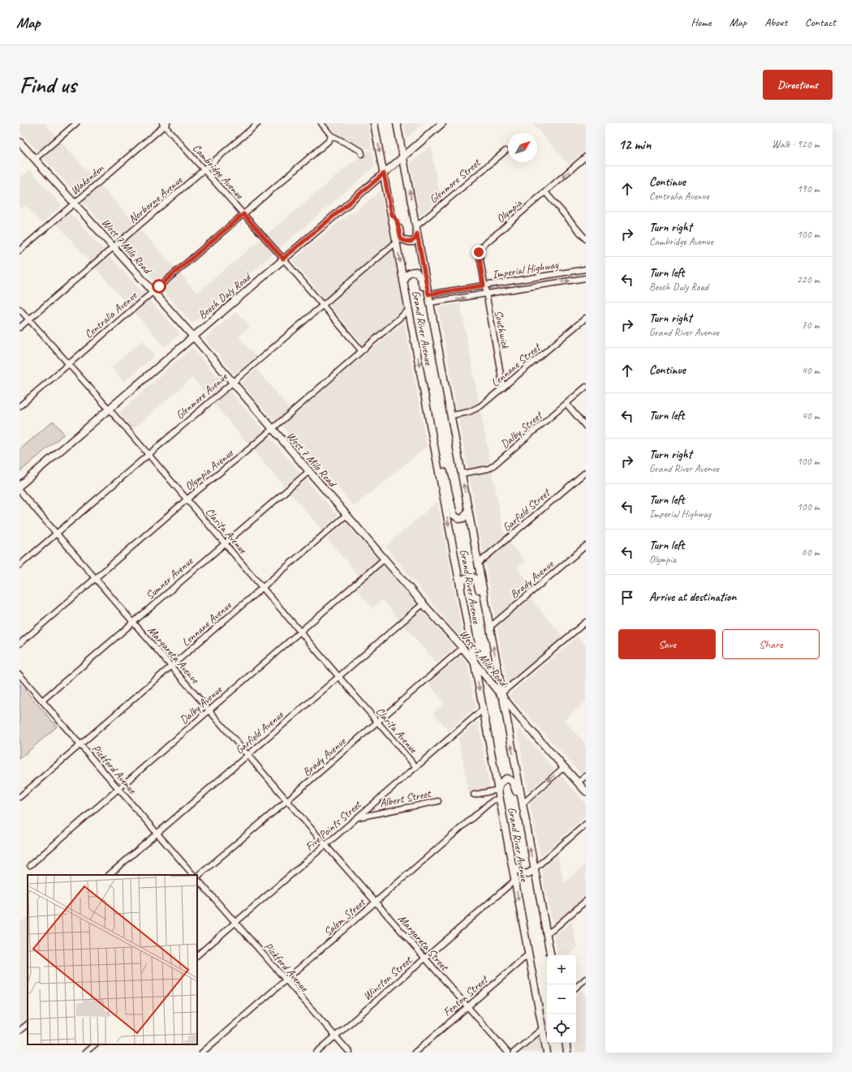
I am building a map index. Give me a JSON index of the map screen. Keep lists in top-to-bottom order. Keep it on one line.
{"streets":{"main road":["West 7 Mile Road","Beech Daly Road","Grand River Avenue"],"street":["Cambridge Avenue","Wakenden","Glenmore Street","Norborne Avenue","Olympia","Imperial Highway","Centralia Avenue","Southwick","Lennane Street","Glenmore Avenue","Dalby Street","Olympia Avenue","Garfield Street","Clarita Avenue","Sumner Avenue","Brady Avenue","Lennane Avenue","Margareta Avenue","Dalby Avenue","Garfield Avenue","Pickford Avenue","Albert Street","Five Points Street","Salem Street","Margareta Street","Winston Street","Fenton Street"]},"crossings":[["Cambridge Avenue","Wakenden"],["Cambridge Avenue","Norborne Avenue"],["Cambridge Avenue","Beech Daly Road"],["Cambridge Avenue","Centralia Avenue"],["Cambridge Avenue","Glenmore Avenue"],["Cambridge Avenue","Olympia Avenue"],["Wakenden","West 7 Mile Road"],["Glenmore Street","Grand River Avenue"],["Norborne Avenue","West 7 Mile Road"],["Norborne Avenue","Clarita Avenue"],["Olympia","Imperial Highway"],["Olympia","Southwick"],["West 7 Mile Road","Beech Daly Road"],["West 7 Mile Road","Centralia Avenue"],["West 7 Mile Road","Grand River Avenue"],["West 7 Mile Road","Glenmore Avenue"],["West 7 Mile Road","Olympia Avenue"],["West 7 Mile Road","Sumner Avenue"],["West 7 Mile Road","Brady Avenue"],["West 7 Mile Road","Lennane Avenue"],["West 7 Mile Road","Dalby Avenue"],["West 7 Mile Road","Garfield Avenue"],["Imperial Highway","Grand River Avenue"],["Imperial Highway","Southwick"],["Beech Daly Road","Grand River Avenue"],["Beech Daly Road","Clarita Avenue"],["Centralia Avenue","Clarita Avenue"],["Grand River Avenue","Lennane Street"],["Grand River Avenue","Glenmore Avenue"],["Grand River Avenue","Dalby Street"],["Grand River Avenue","Olympia Avenue"],["Grand River Avenue","Garfield Street"],["Grand River Avenue","Brady Avenue"],["Grand River Avenue","Five Points Street"],["Grand River Avenue","Salem Street"],["Grand River Avenue","Winston Street"],["Grand River Avenue","Fenton Street"],["Southwick","Lennane Street"],["Glenmore Avenue","Clarita Avenue"],["Glenmore Avenue","Margareta Avenue"],["Olympia Avenue","Clarita Avenue"],["Olympia Avenue","Margareta Avenue"],["Clarita Avenue","Sumner Avenue"],["Clarita Avenue","Brady Avenue"],["Clarita Avenue","Lennane Avenue"],["Clarita Avenue","Dalby Avenue"],["Clarita Avenue","Garfield Avenue"],["Clarita Avenue","Five Points Street"],["Sumner Avenue","Margareta Avenue"],["Sumner Avenue","Pickford Avenue"],["Brady Avenue","Margareta Avenue"],["Lennane Avenue","Margareta Avenue"],["Lennane Avenue","Pickford Avenue"],["Margareta Avenue","Dalby Avenue"],["Margareta Avenue","Garfield Avenue"],["Margareta Avenue","Five Points Street"],["Margareta Avenue","Margareta Street"],["Dalby Avenue","Pickford Avenue"],["Garfield Avenue","Pickford Avenue"],["Pickford Avenue","Five Points Street"],["Pickford Avenue","Salem Street"],["Pickford Avenue","Winston Street"],["Albert Street","Five Points Street"],["Five Points Street","Margareta Street"],["Salem Street","Margareta Street"],["Margareta Street","Winston Street"],["Margareta Street","Fenton Street"]],"north":"top right","page":{"header":"Map","nav":["Home","Map","About","Contact"],"buttons":["Directions",["Save","Share"]],"title":"Find us","heading":["12 min","Walk · 920 m"],"list":[["Continue","Centralia Avenue","190 m"],["Turn right","Cambridge Avenue","100 m"],["Turn left","Beech Daly Road","220 m"],["Turn right","Grand River Avenue","70 m"],["Continue","40 m"],["Turn left","40 m"],["Turn right","Grand River Avenue","100 m"],["Turn left","Imperial Highway","100 m"],["Turn left","Olympia","60 m"],"Arrive at destination"],"map_buttons":["+","−"]}}
